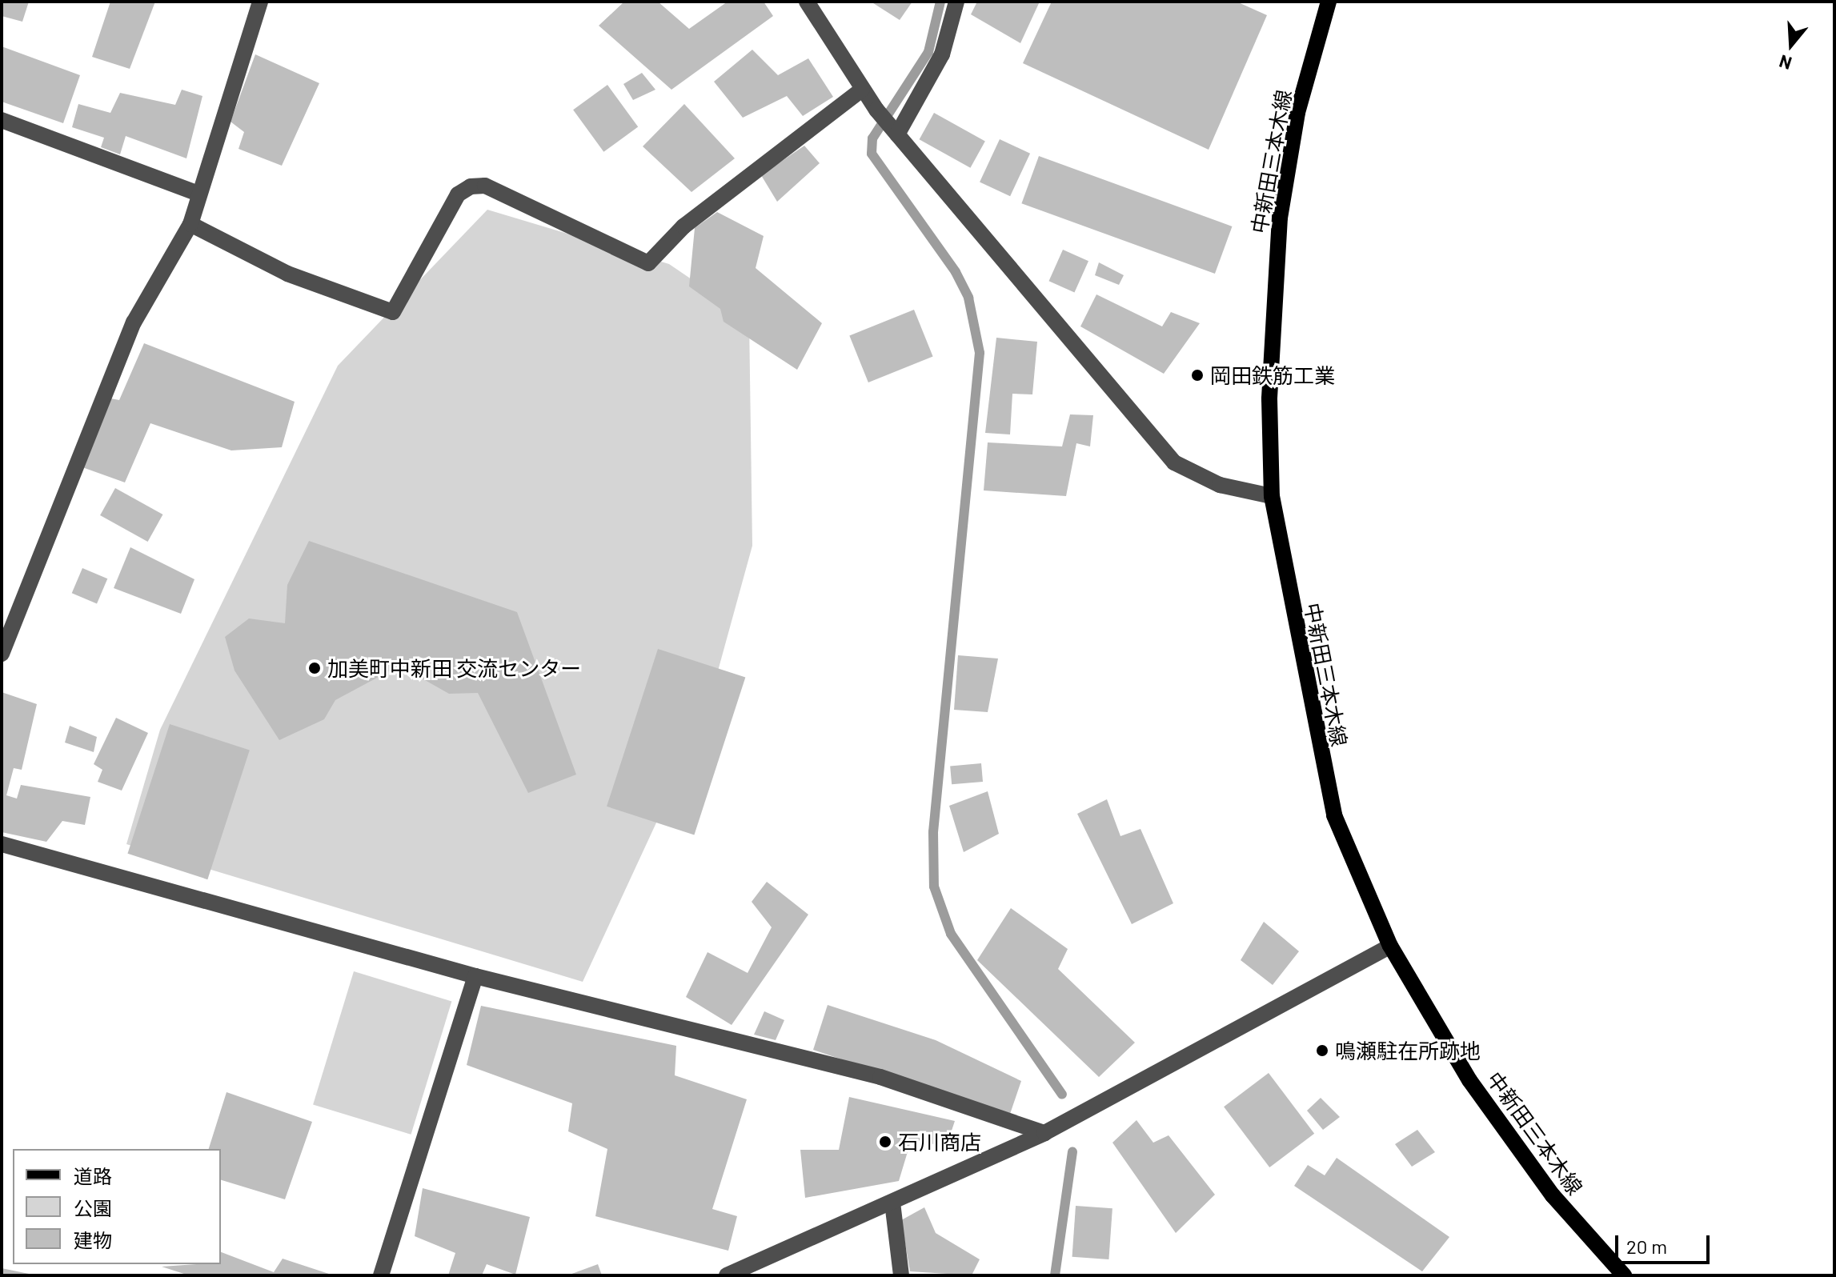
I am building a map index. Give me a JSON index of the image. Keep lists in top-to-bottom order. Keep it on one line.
{"streets":{"main road":["中新田三本木線"]},"places":["岡田鉄筋工業","加美町中新田 交流センター","鳴瀬駐在所跡地","石川商店"],"legend":["道路","公園","建物"],"scale_bar":"20 m","north":"bottom"}
